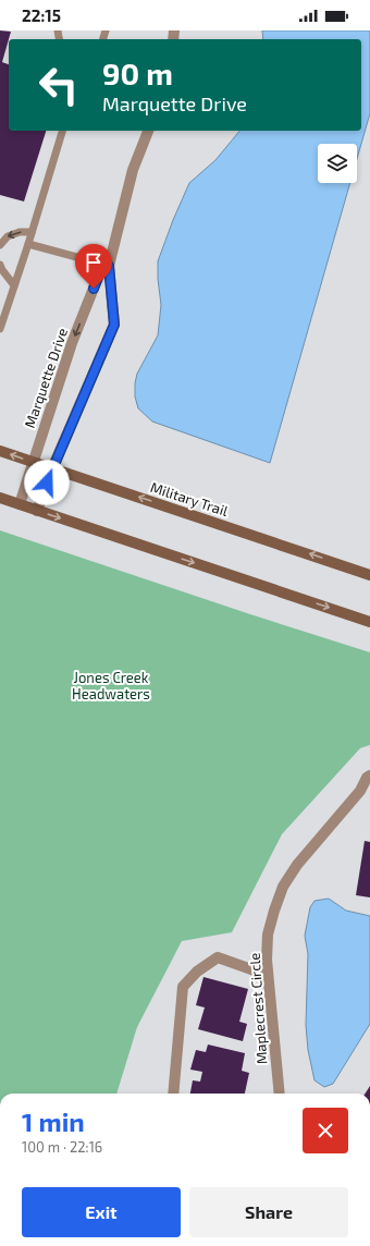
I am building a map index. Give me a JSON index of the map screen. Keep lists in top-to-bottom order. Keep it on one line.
{"streets":{"main road":["Military Trail"],"street":["Marquette Drive","Maplecrest Circle"]},"crossings":[["Marquette Drive","Military Trail"]],"parks":["Jones Creek Headwaters"],"page":{"status":"22:15","turn":["90 m","Marquette Drive"],"heading":["1 min","100 m · 22:16"],"buttons":["Exit","Share"]}}
